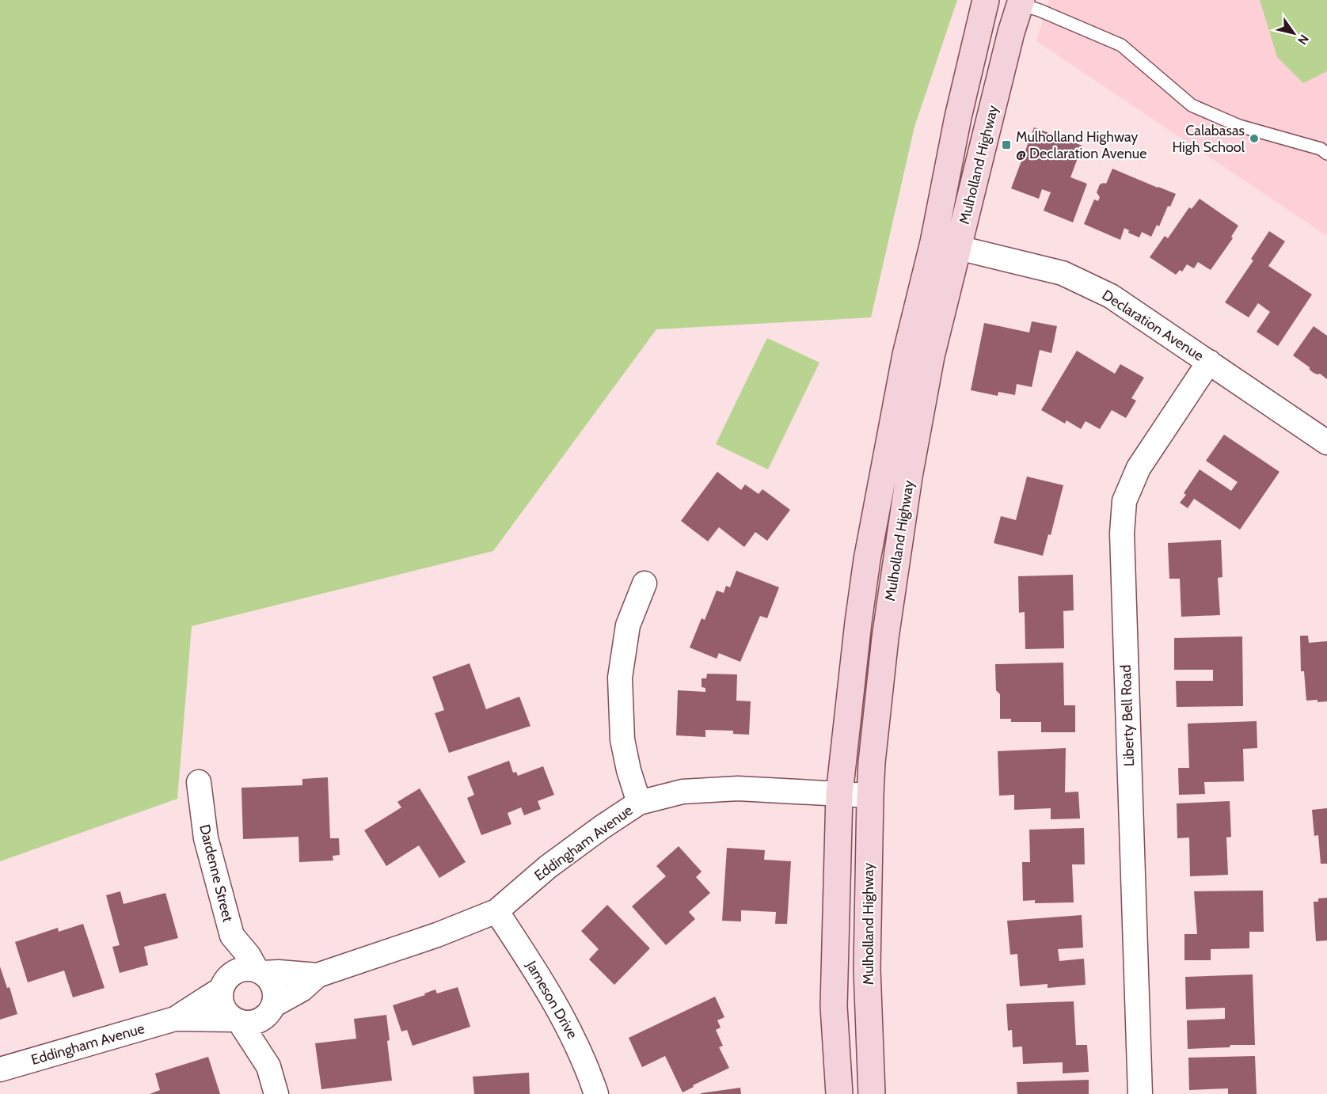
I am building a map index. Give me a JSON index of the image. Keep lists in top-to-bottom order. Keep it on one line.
{"streets":{"main road":["Mulholland Highway"],"street":["Declaration Avenue","Liberty Bell Road","Eddingham Avenue","Dardenne Street","Jameson Drive"]},"crossings":[["Mulholland Highway","Declaration Avenue"],["Mulholland Highway","Eddingham Avenue"],["Declaration Avenue","Liberty Bell Road"],["Eddingham Avenue","Dardenne Street"],["Eddingham Avenue","Jameson Drive"]],"places":{"other":["Calabasas High School"],"transit":["Mulholland Highway @ Declaration Avenue"]},"north":"bottom right"}
